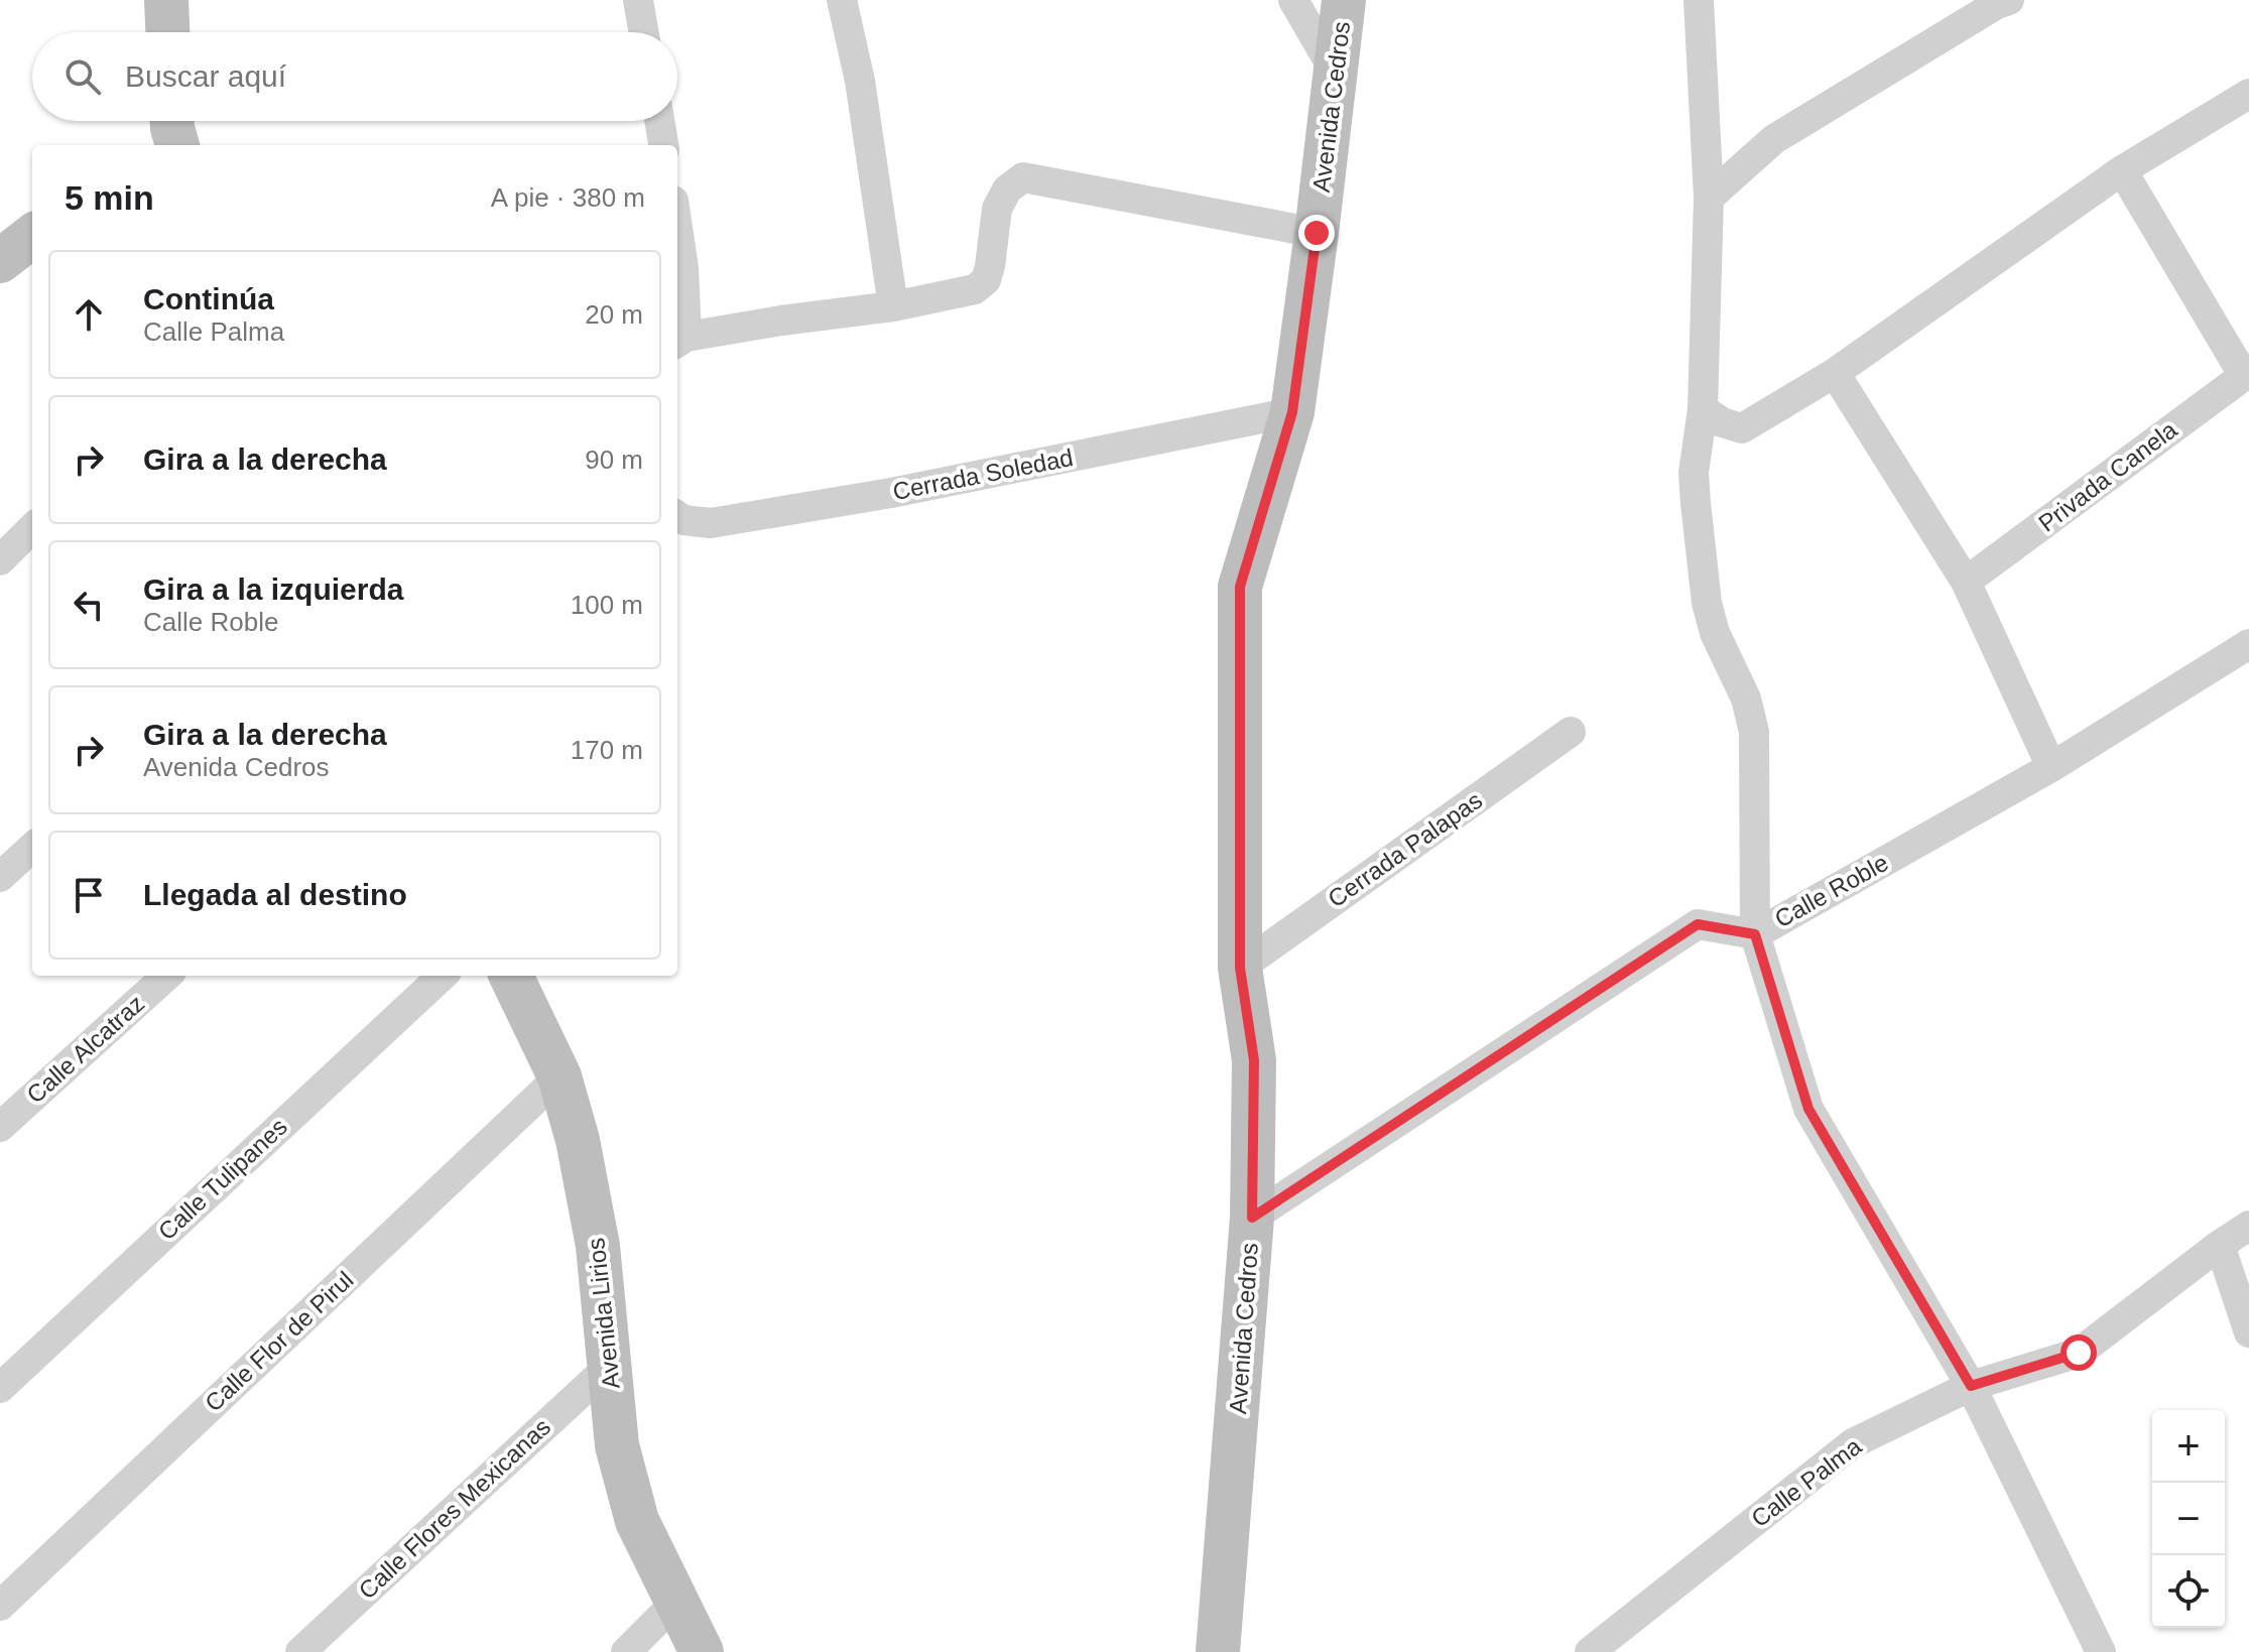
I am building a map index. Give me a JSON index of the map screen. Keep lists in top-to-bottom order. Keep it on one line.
{"streets":{"main road":["Avenida Cedros","Avenida Lirios"],"street":["Cerrada Soledad","Privada Canela","Cerrada Palapas","Calle Roble","Calle Alcatraz","Calle Tulipanes","Calle Flor de Pirul","Calle Palma","Calle Flores Mexicanas"]},"crossings":[["Avenida Cedros","Cerrada Soledad"],["Avenida Cedros","Cerrada Palapas"],["Avenida Cedros","Calle Roble"],["Avenida Lirios","Calle Flor de Pirul"],["Avenida Lirios","Calle Flores Mexicanas"]],"page":{"search":"Buscar aquí","heading":["5 min","A pie · 380 m"],"list":[["Continúa","Calle Palma","20 m"],["Gira a la derecha","90 m"],["Gira a la izquierda","Calle Roble","100 m"],["Gira a la derecha","Avenida Cedros","170 m"],"Llegada al destino"],"map_buttons":["+","−"]}}
